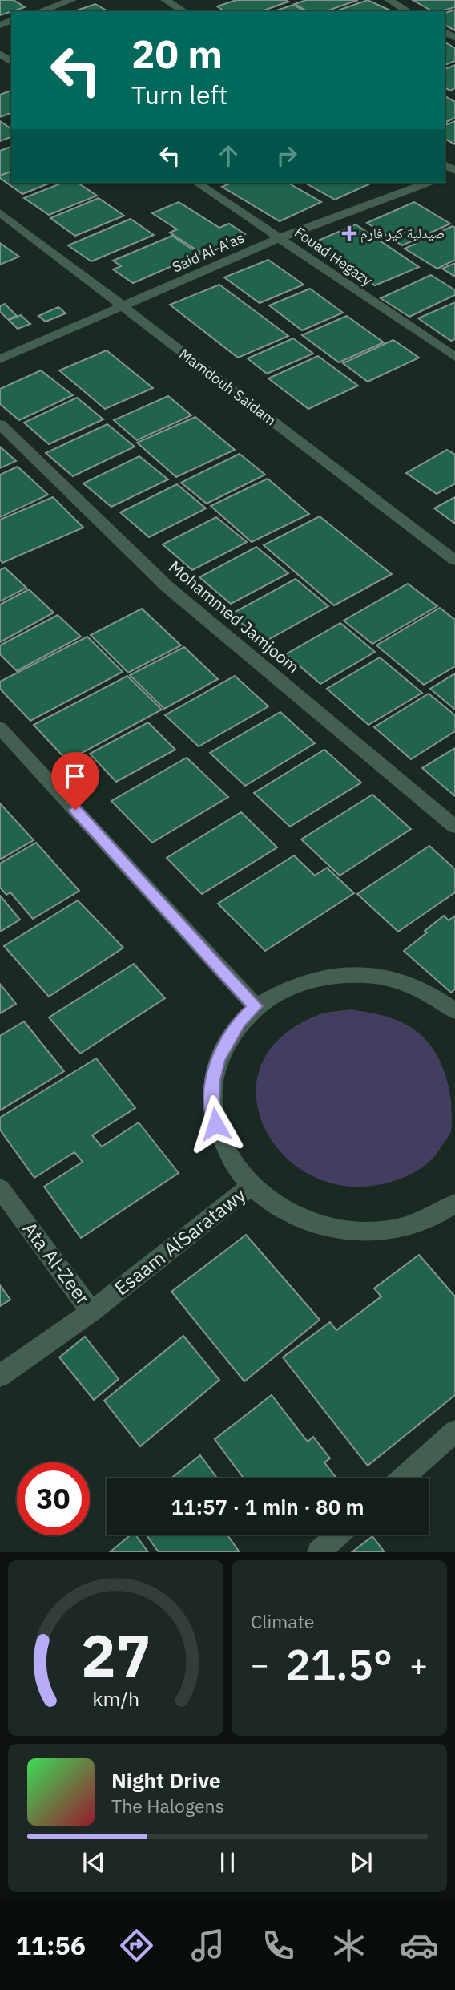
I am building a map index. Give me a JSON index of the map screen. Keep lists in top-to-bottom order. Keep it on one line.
{"streets":{"street":["Said Al-A'as","Fouad Hegazy","Mamdouh Saidam","Mohammed Jamjoom","Esaam AlSaratawy","Ata Al-Zeer"]},"crossings":[["Said Al-A'as","Fouad Hegazy"],["Said Al-A'as","Mamdouh Saidam"],["Esaam AlSaratawy","Ata Al-Zeer"]],"places":{"health":["صيدلية كير فارم"]},"page":{"turn":["20 m","Turn left"],"limit":"30","trip":"11:57 · 1 min · 80 m","tile":"Climate","heat":["−","21.5°","+"],"song":["Night Drive","The Halogens"],"tabs":"11:56","gauge":["27","km/h"]}}
